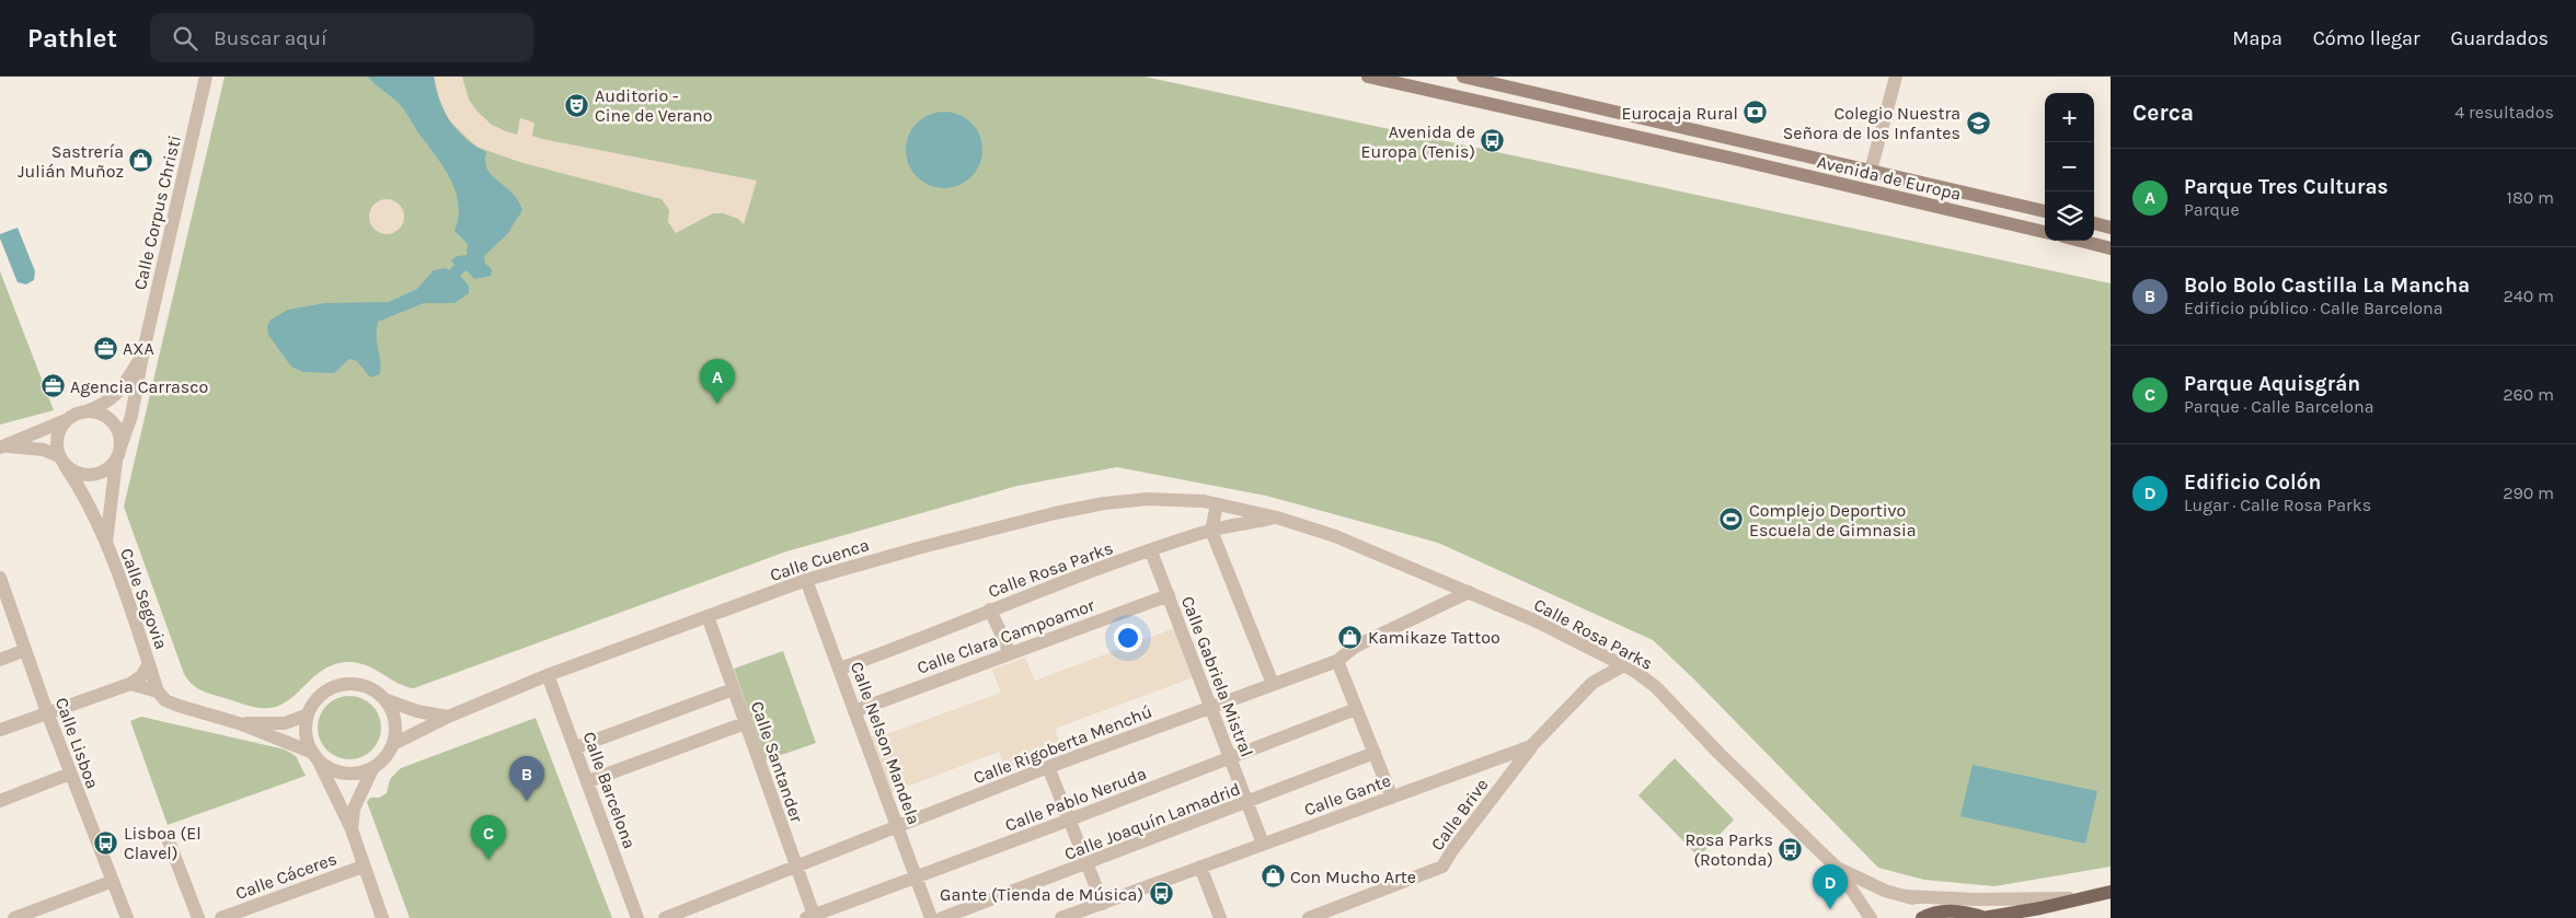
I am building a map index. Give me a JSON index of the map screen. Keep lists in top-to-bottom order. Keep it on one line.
{"streets":{"main road":["Avenida de Europa"],"street":["Calle Corpus Christi","Calle Cuenca","Calle Rosa Parks","Calle Segovia","Calle Clara Campoamor","Calle Gabriela Mistral","Calle Lisboa","Calle Nelson Mandela","Calle Rigoberta Menchú","Calle Santander","Calle Barcelona","Calle Gante","Calle Pablo Neruda","Calle Brive","Calle Joaquín Lamadrid","Calle Cáceres"]},"crossings":[["Calle Corpus Christi","Calle Segovia"],["Calle Cuenca","Calle Rosa Parks"],["Calle Cuenca","Calle Nelson Mandela"],["Calle Cuenca","Calle Santander"],["Calle Cuenca","Calle Barcelona"],["Calle Rosa Parks","Calle Gabriela Mistral"],["Calle Rosa Parks","Calle Nelson Mandela"],["Calle Rosa Parks","Calle Rigoberta Menchú"],["Calle Rosa Parks","Calle Gante"],["Calle Clara Campoamor","Calle Gabriela Mistral"],["Calle Clara Campoamor","Calle Nelson Mandela"],["Calle Gabriela Mistral","Calle Rigoberta Menchú"],["Calle Gabriela Mistral","Calle Gante"],["Calle Gabriela Mistral","Calle Pablo Neruda"],["Calle Gabriela Mistral","Calle Joaquín Lamadrid"],["Calle Nelson Mandela","Calle Rigoberta Menchú"],["Calle Nelson Mandela","Calle Pablo Neruda"],["Calle Rigoberta Menchú","Calle Santander"],["Calle Santander","Calle Pablo Neruda"],["Calle Gante","Calle Brive"]],"places":{"theatre":["Auditorio - Cine de Verano"],"bank":["Eurocaja Rural"],"school or university":["Colegio Nuestra Señora de los Infantes"],"bus stop":["Avenida de Europa (Tenis)","Lisboa (El Clavel)","Rosa Parks (Rotonda)","Gante (Tienda de Música)"],"shop":["Sastrería Julián Muñoz","Kamikaze Tattoo","Con Mucho Arte"],"office":["AXA","Agencia Carrasco"],"sports":["Complejo Deportivo Escuela de Gimnasia"]},"page":{"header":"Pathlet","search":"Buscar aquí","nav":["Mapa","Cómo llegar","Guardados"],"heading":["Cerca","4 resultados"],"map_buttons":["+","−"],"list":[{"mark":"A","name":"Parque Tres Culturas","note":"Parque","value":"180 m"},{"mark":"B","name":"Bolo Bolo Castilla La Mancha","note":"Edificio público · Calle Barcelona","value":"240 m"},{"mark":"C","name":"Parque Aquisgrán","note":"Parque · Calle Barcelona","value":"260 m"},{"mark":"D","name":"Edificio Colón","note":"Lugar · Calle Rosa Parks","value":"290 m"}],"pins":["A","B","C","D"]}}
